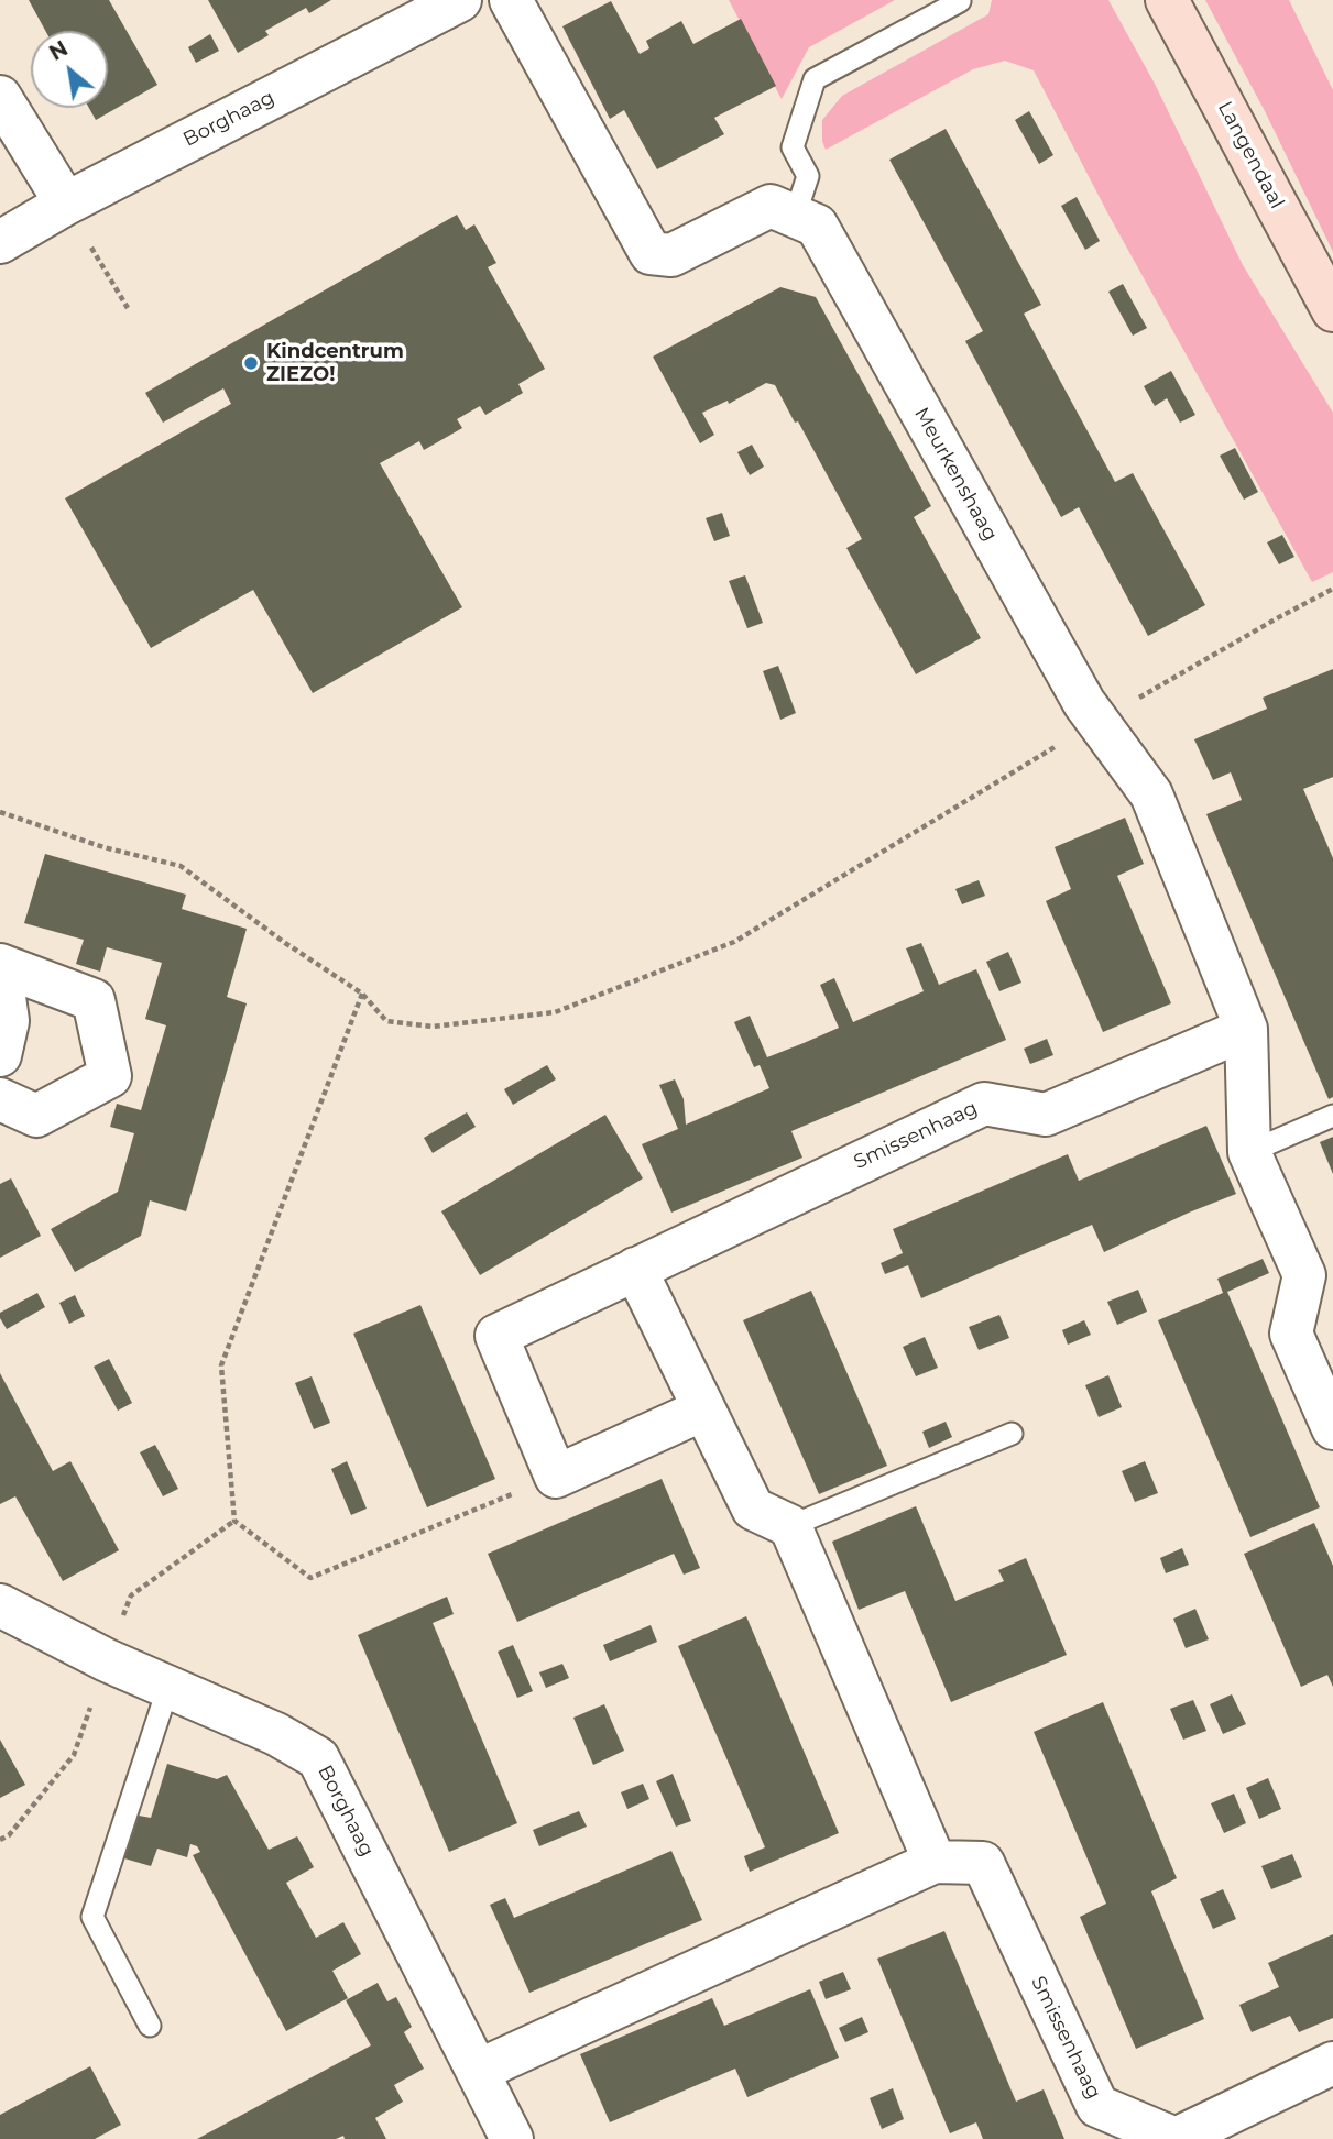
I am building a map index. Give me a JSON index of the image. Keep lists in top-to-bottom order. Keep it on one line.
{"streets":{"street":["Borghaag","Langendaal","Meurkenshaag","Smissenhaag"]},"crossings":[["Borghaag","Smissenhaag"]],"places":["Kindcentrum ZIEZO!"],"north":"top left"}
